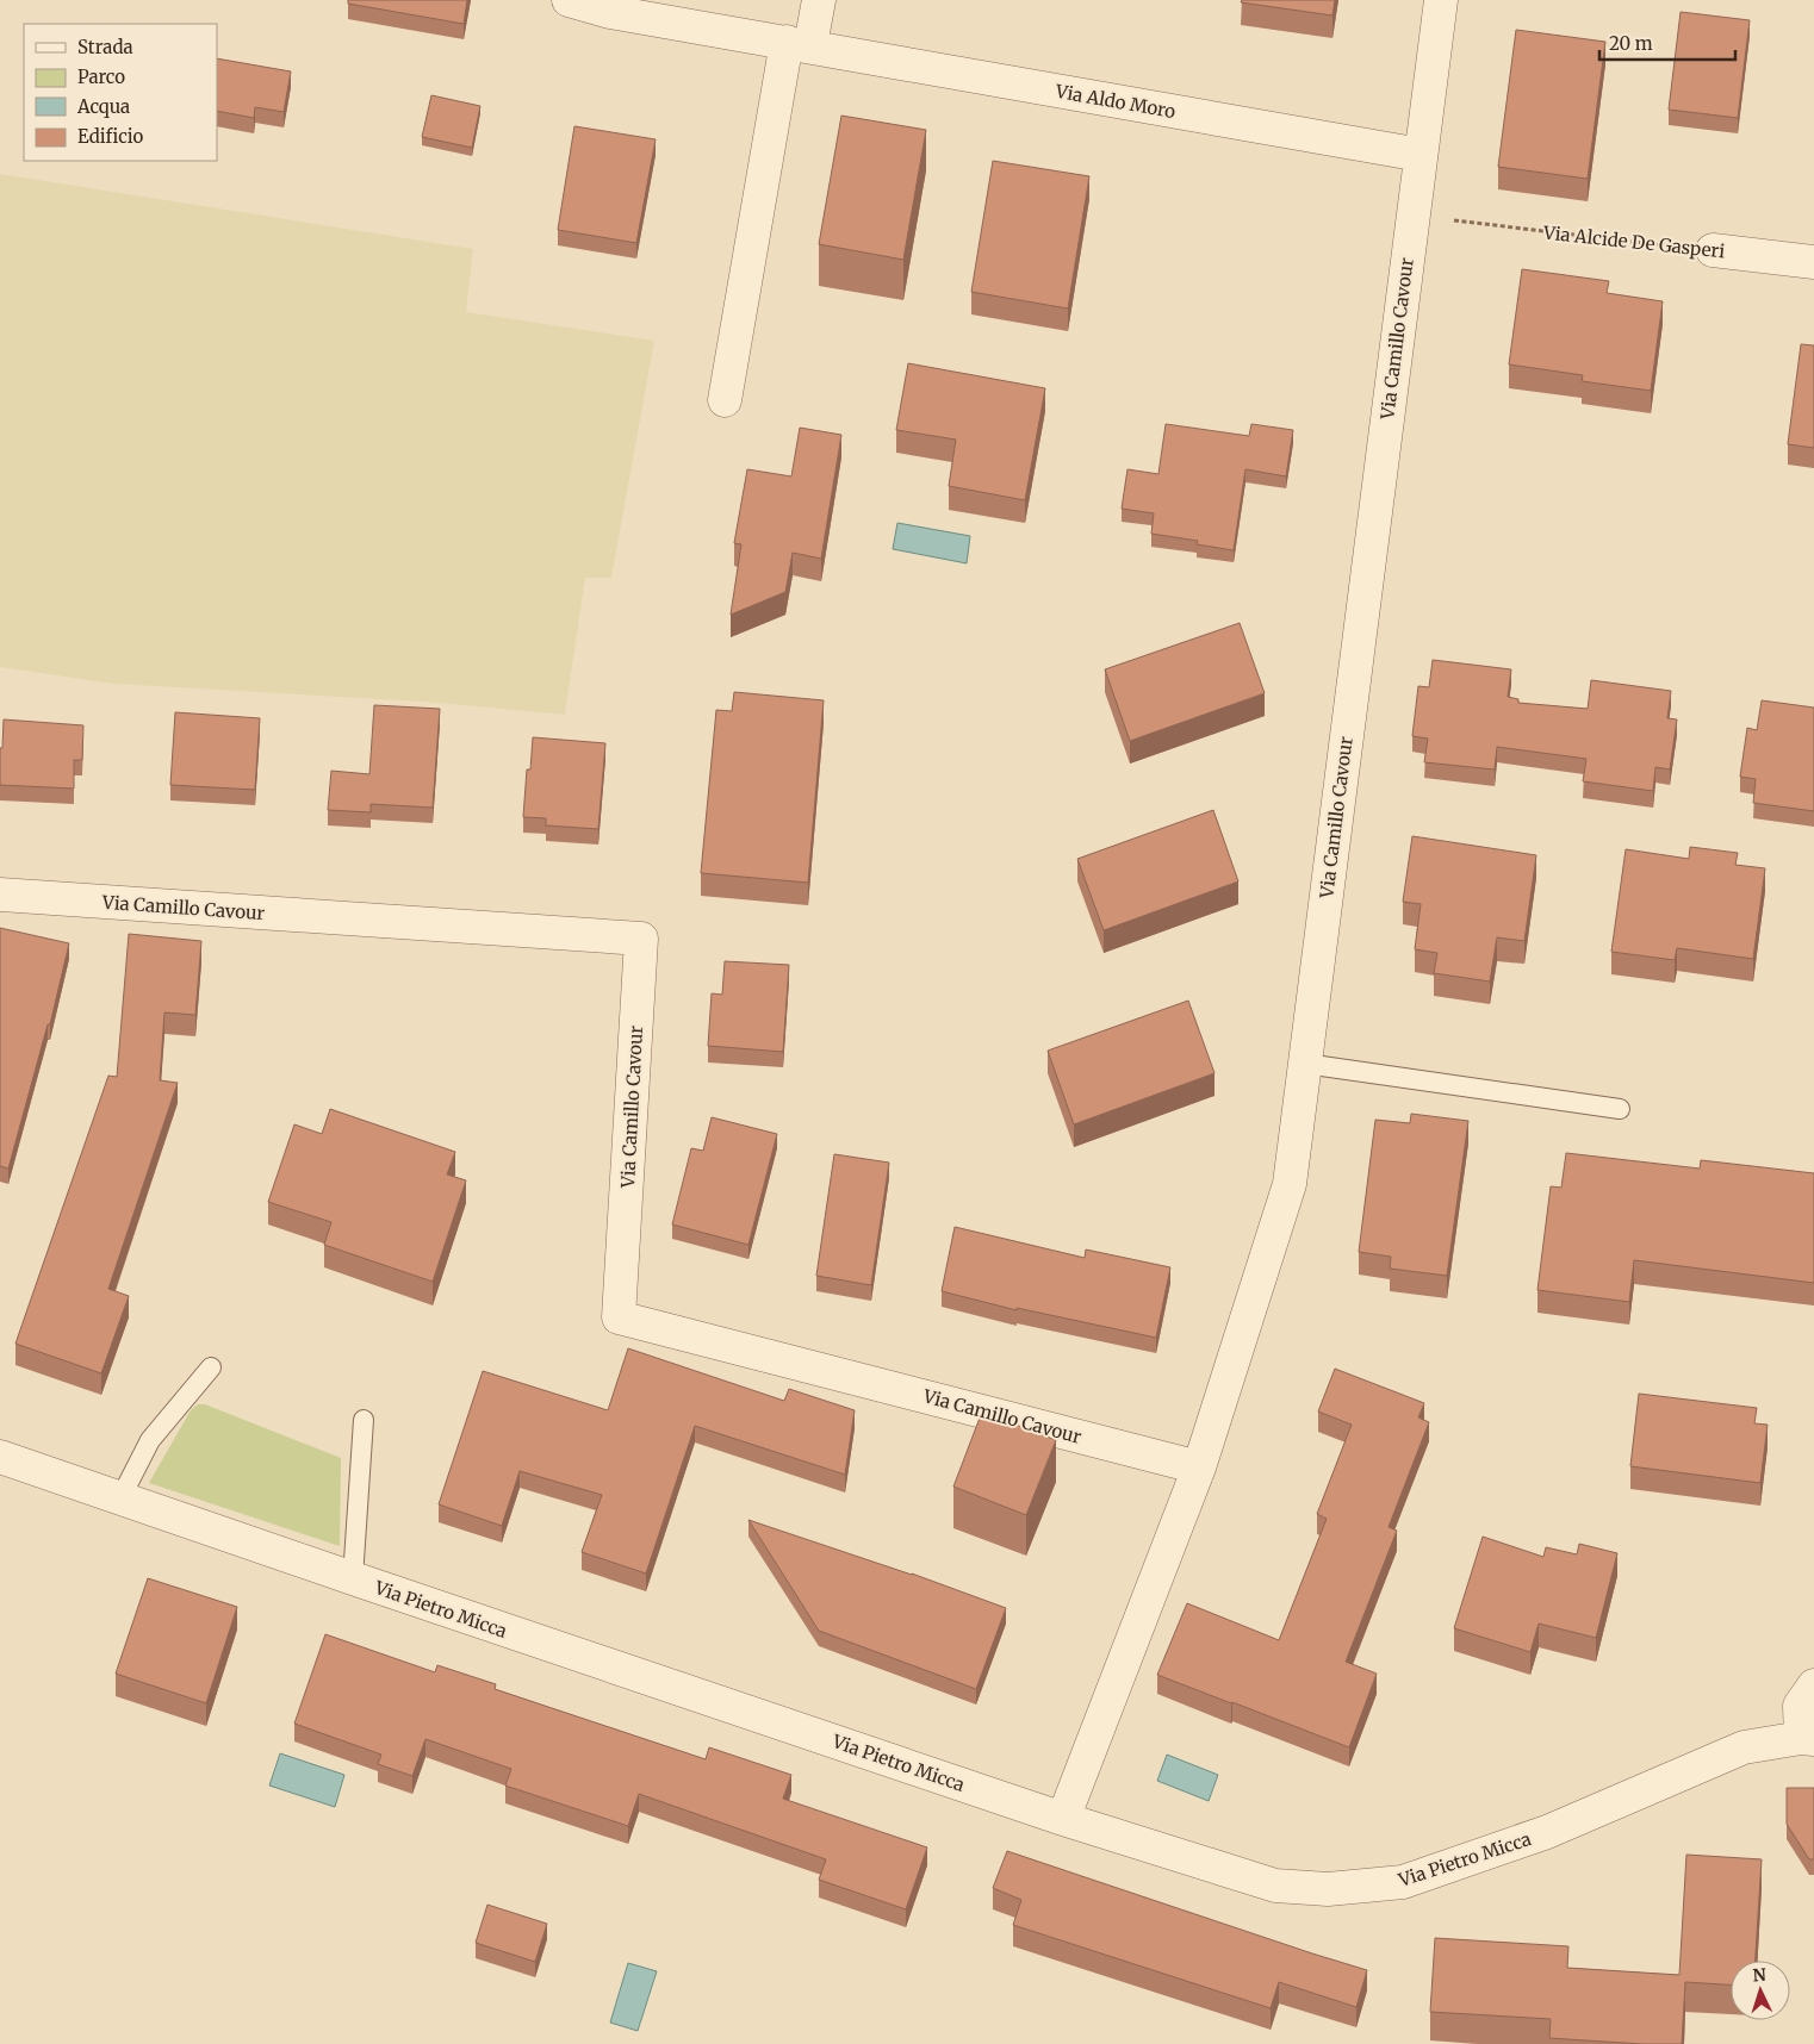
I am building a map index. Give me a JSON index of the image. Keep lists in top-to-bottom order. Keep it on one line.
{"streets":{"street":["Via Aldo Moro","Via Alcide De Gasperi","Via Camillo Cavour","Via Pietro Micca"]},"crossings":[["Via Aldo Moro","Via Camillo Cavour"],["Via Camillo Cavour","Via Pietro Micca"]],"legend":["Strada","Parco","Acqua","Edificio"],"scale_bar":"20 m","north":"top"}
